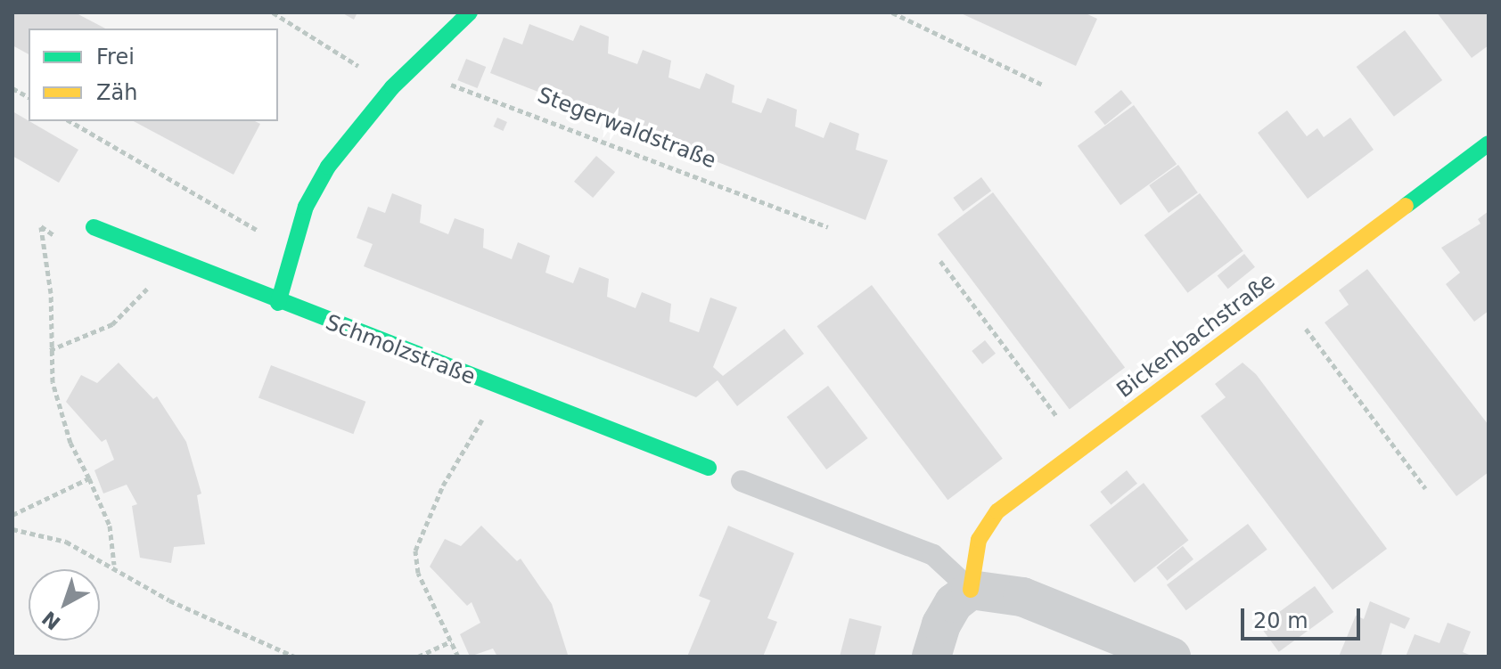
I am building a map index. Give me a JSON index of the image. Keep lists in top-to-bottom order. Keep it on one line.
{"streets":{"street":["Bickenbachstraße","Schmolzstraße"],"path":["Stegerwaldstraße"]},"legend":["Frei","Zäh"],"scale_bar":"20 m","north":"bottom left"}
